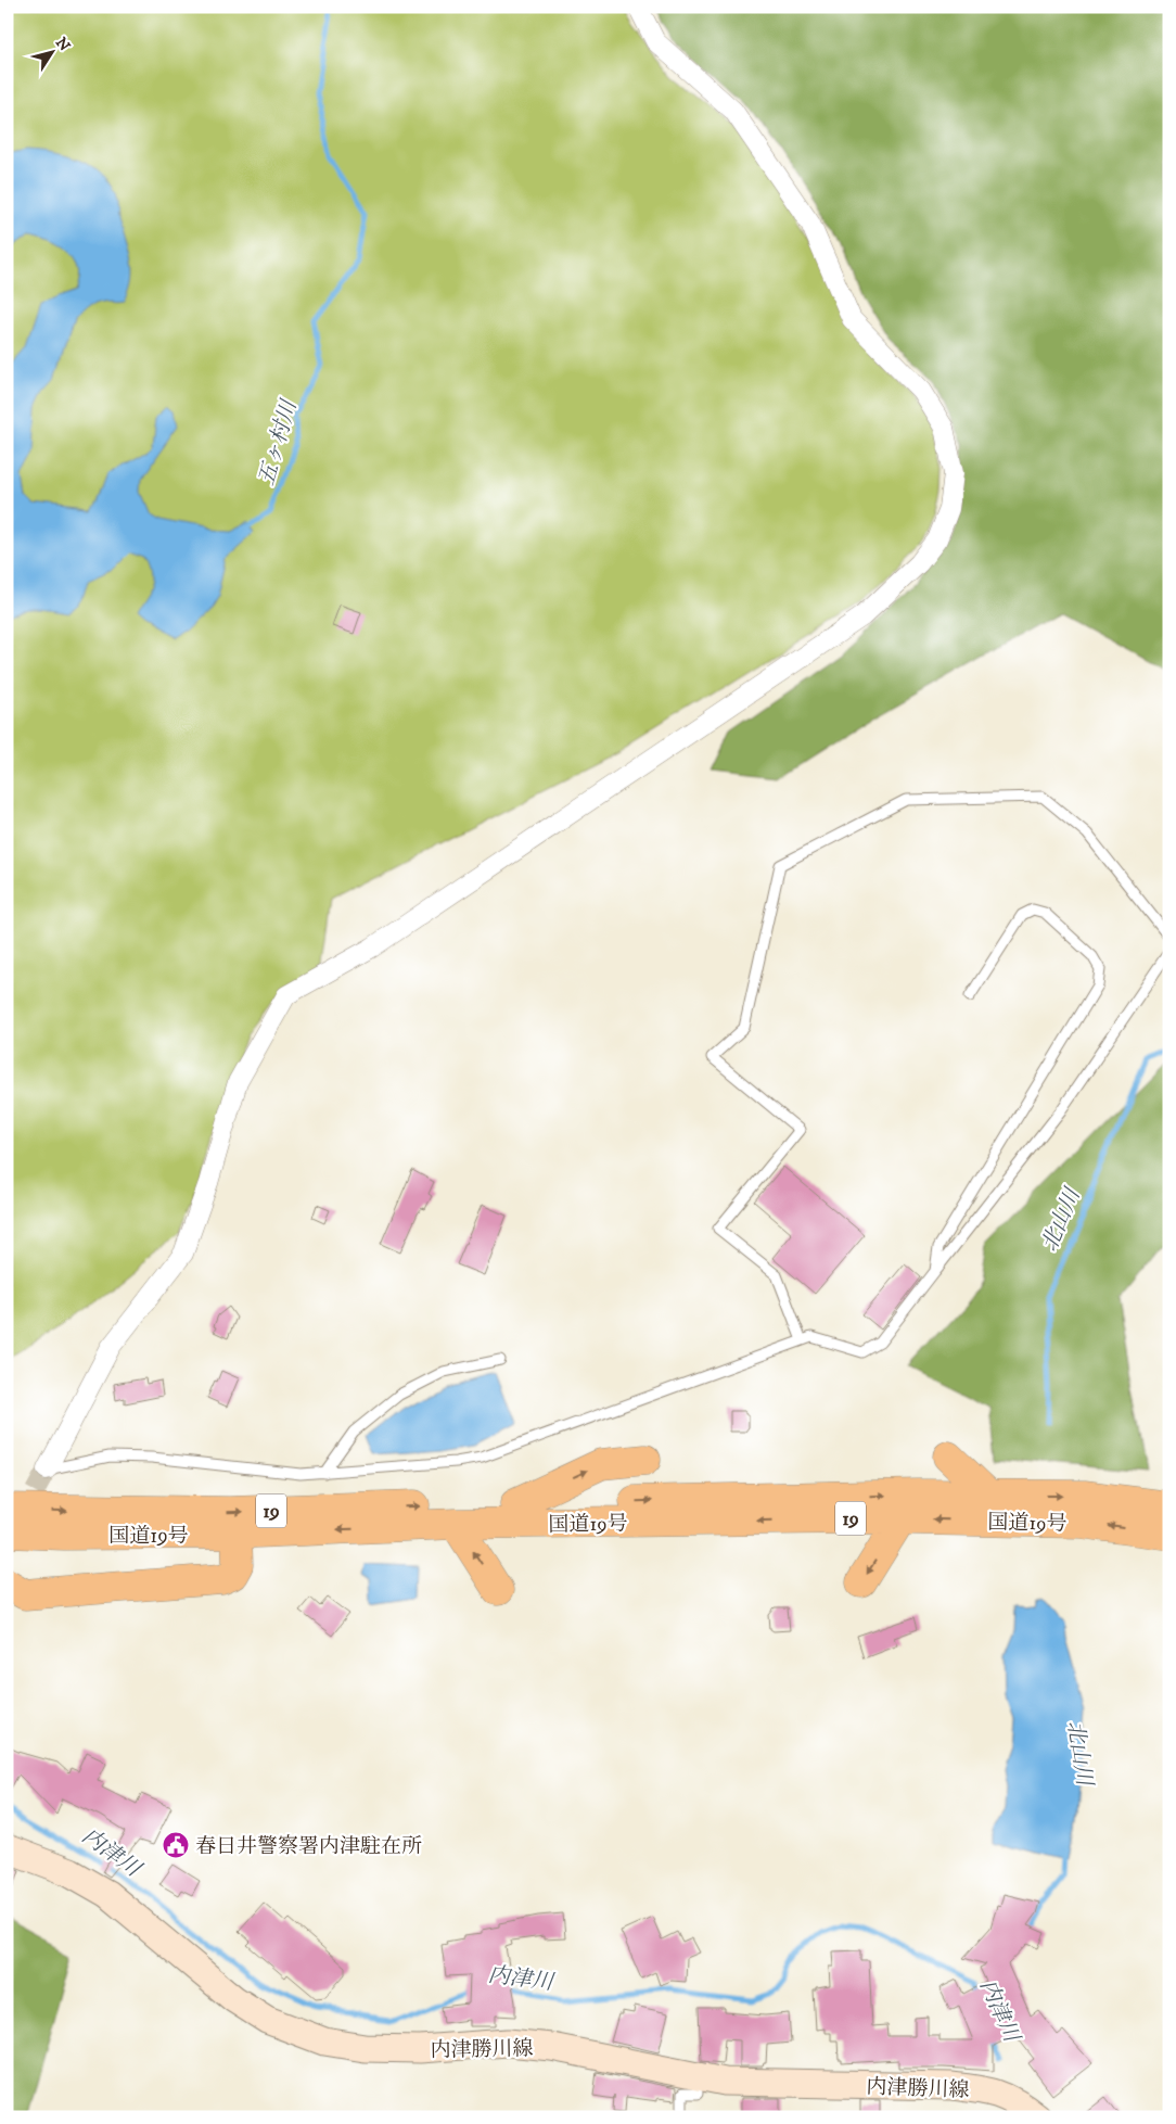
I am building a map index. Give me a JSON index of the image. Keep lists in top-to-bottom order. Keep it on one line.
{"streets":{"highway":["19","国道19号"],"main road":["内津勝川線"]},"water":["五ヶ村川","北山川","内津川"],"places":{"public building":["春日井警察署内津駐在所"]},"north":"top right"}
